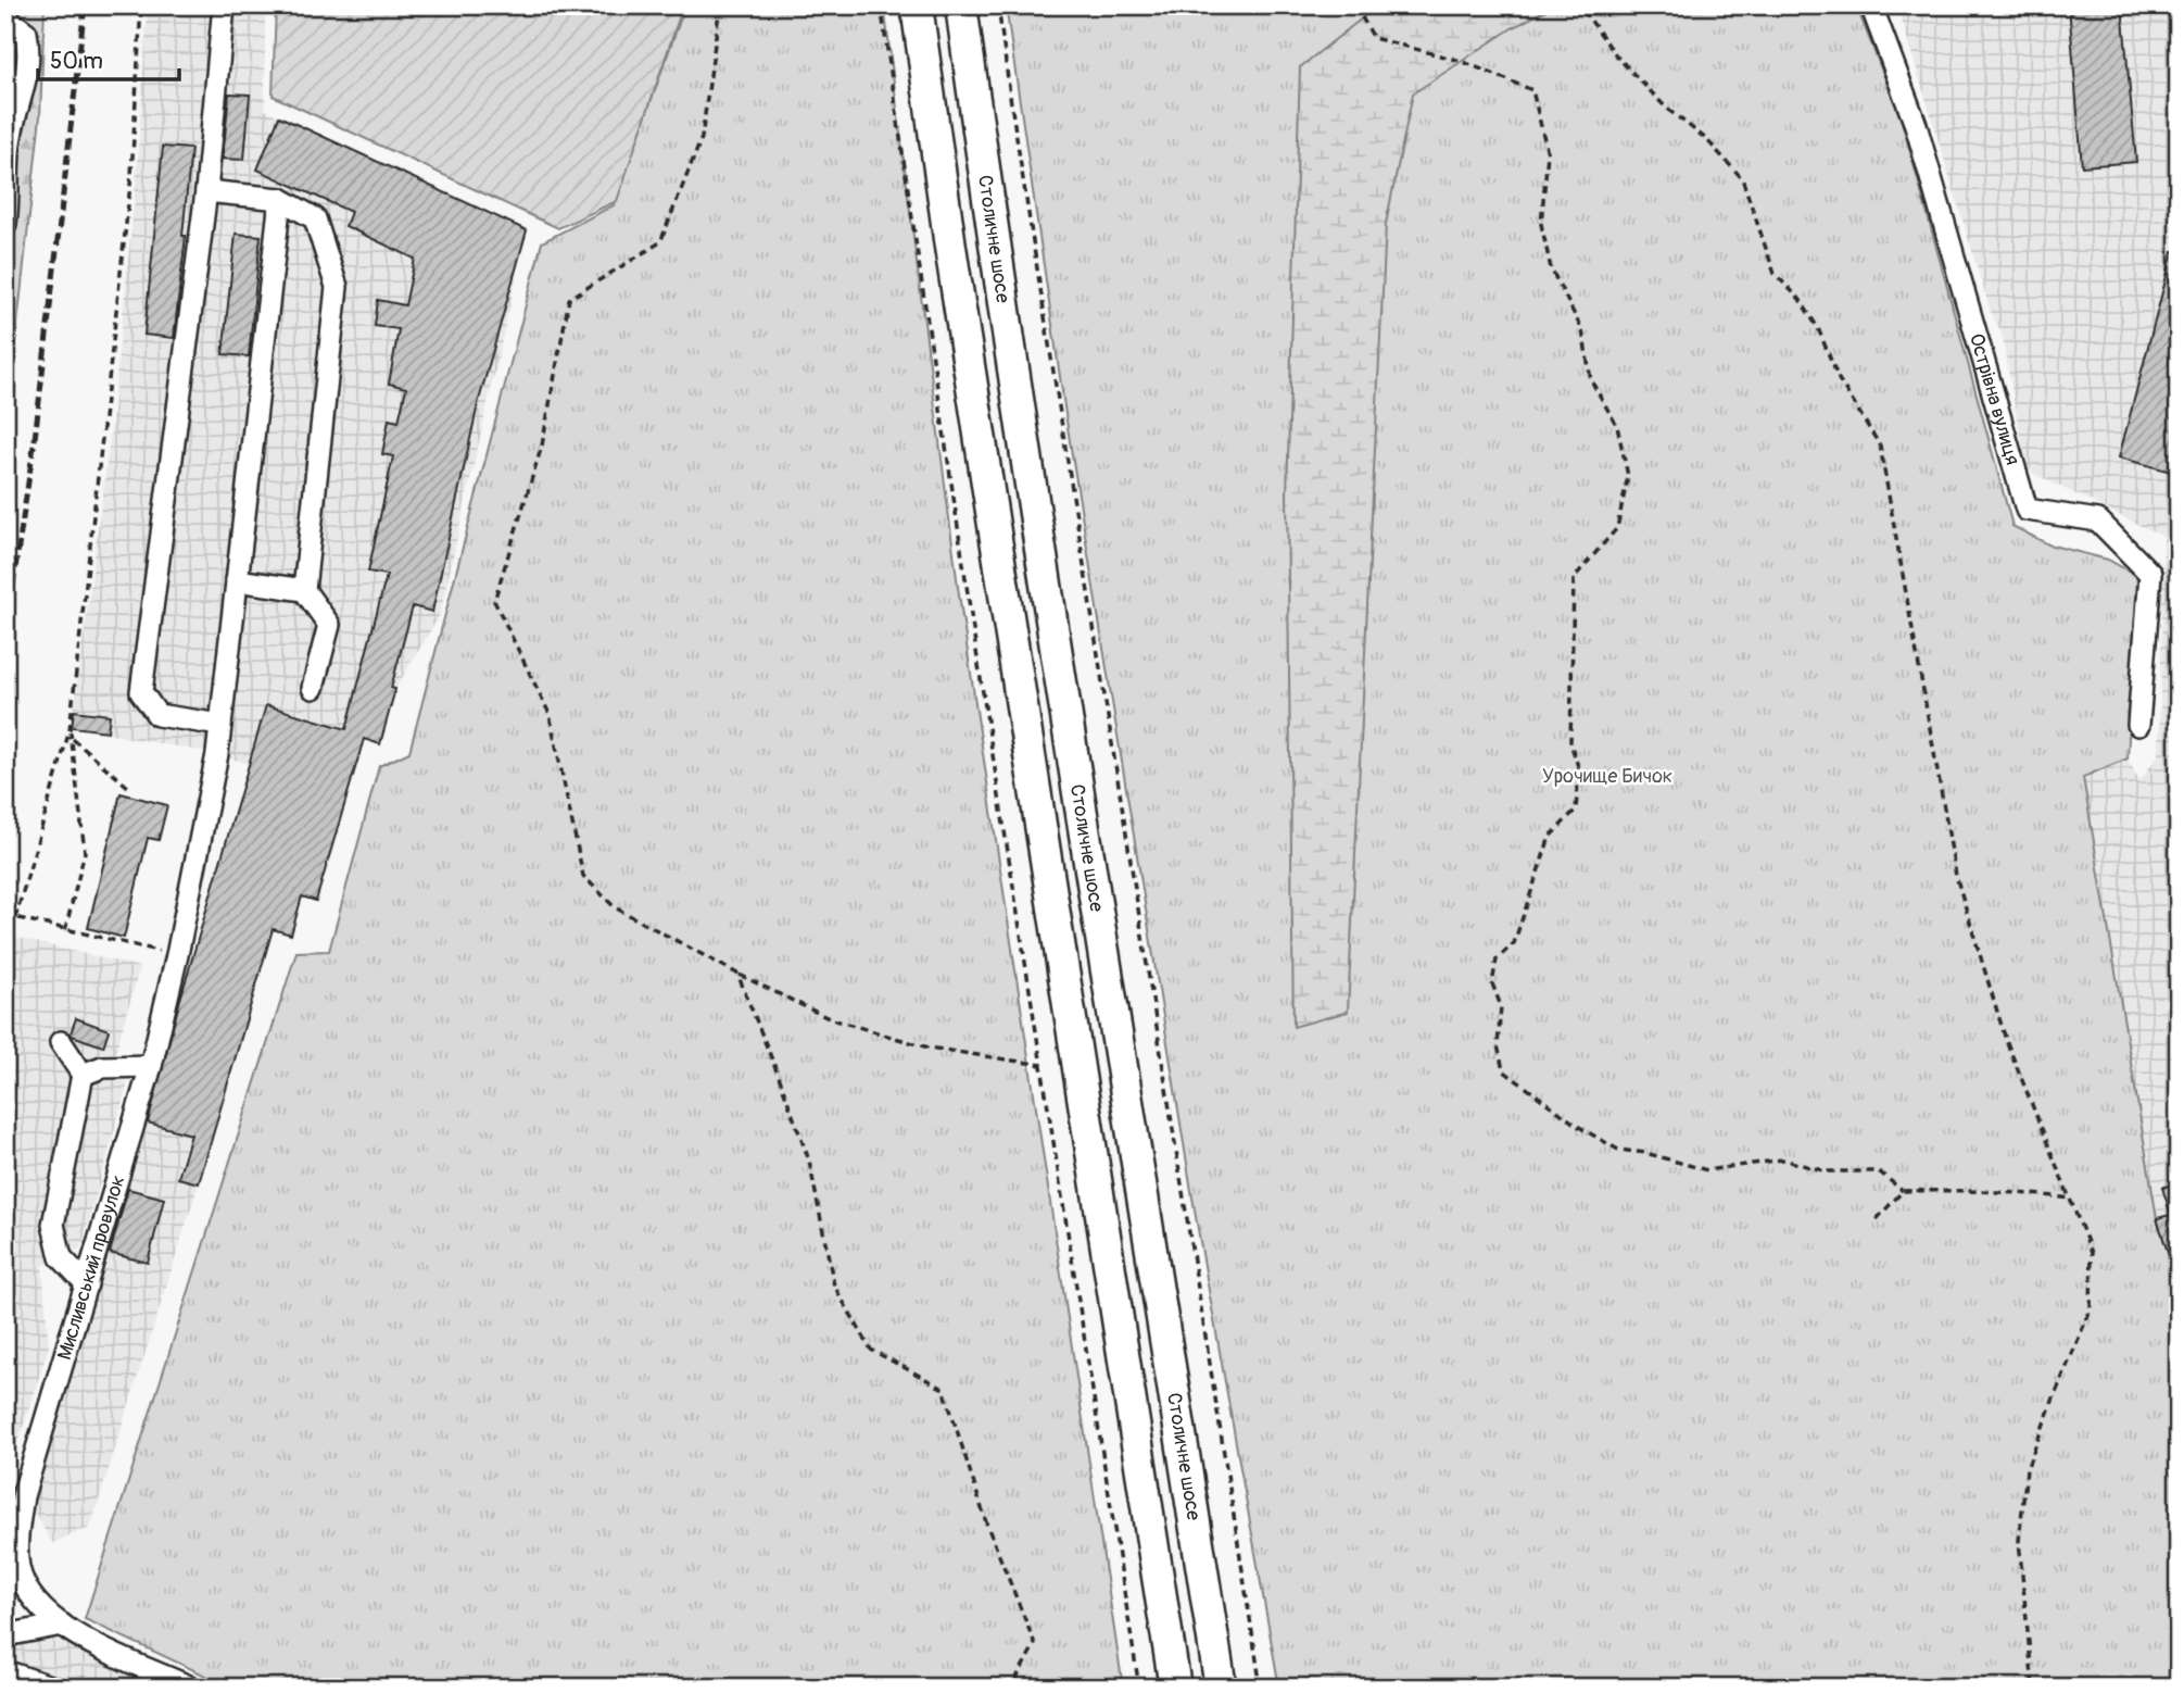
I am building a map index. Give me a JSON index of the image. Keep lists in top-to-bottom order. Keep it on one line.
{"streets":{"highway":["Столичне шосе"],"lane":["Острівна вулиця","Мисливський провулок"]},"parks":["Урочище Бичок"],"scale_bar":"50 m"}
